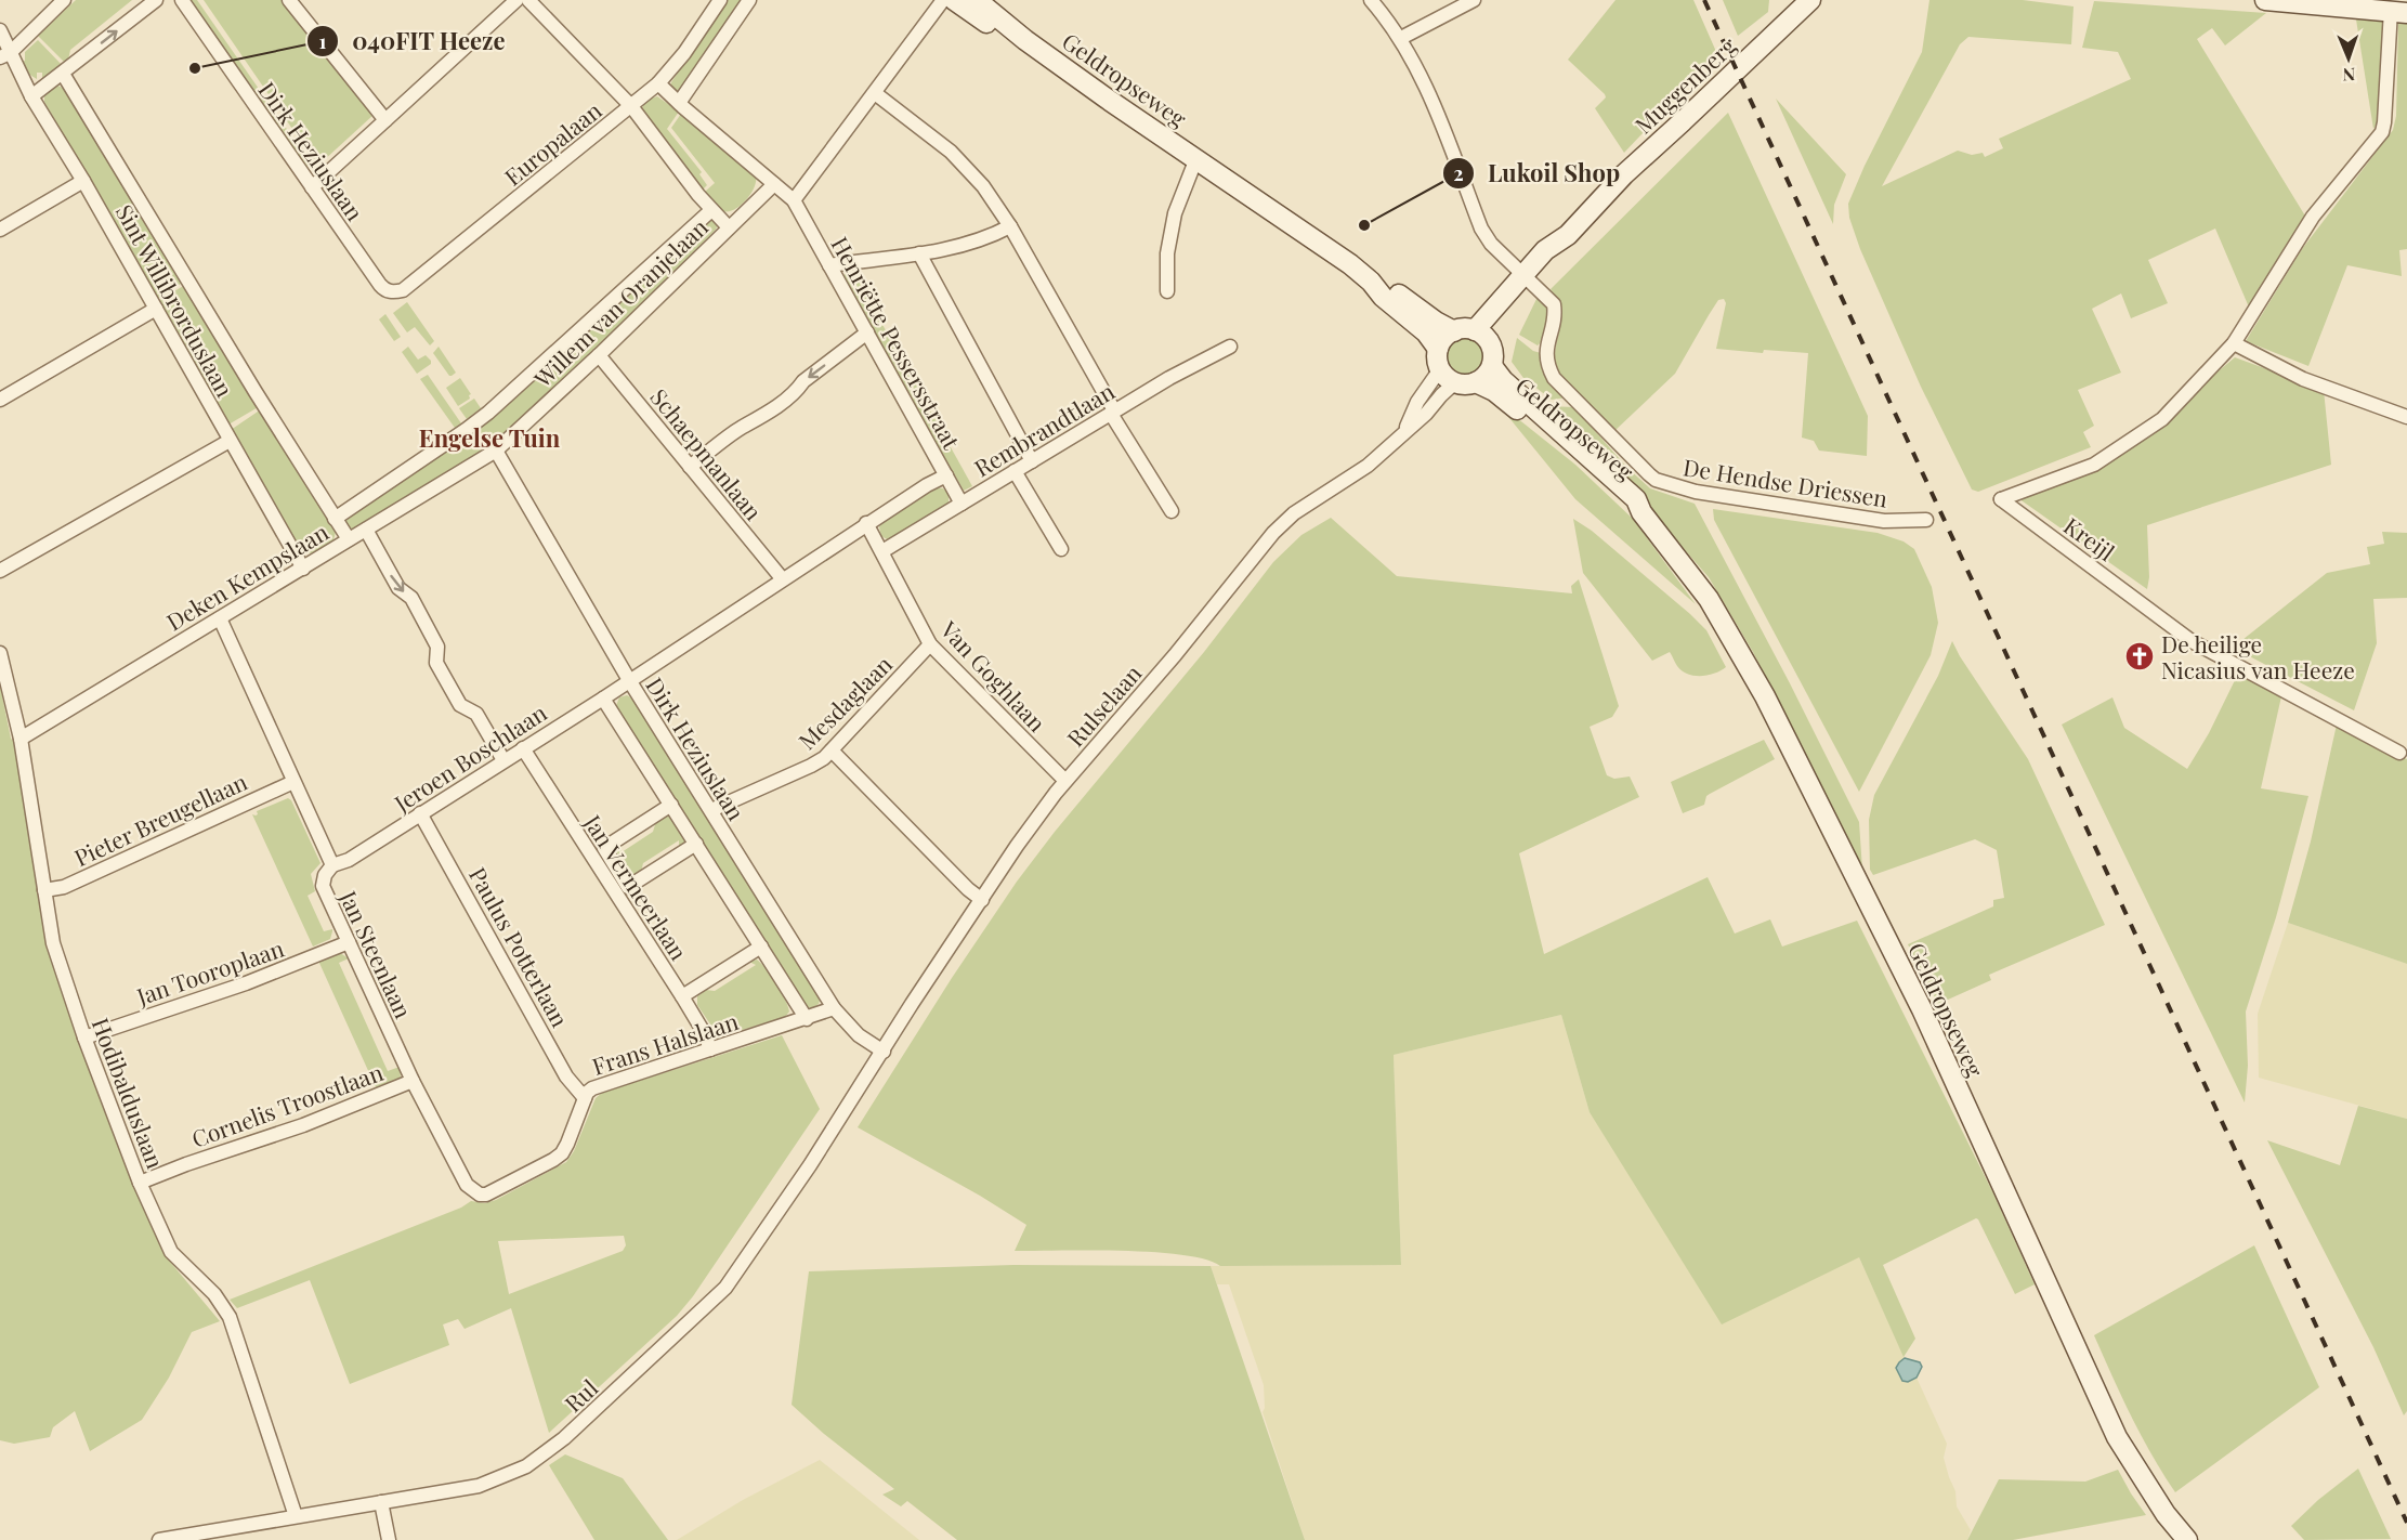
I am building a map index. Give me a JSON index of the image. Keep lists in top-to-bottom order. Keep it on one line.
{"streets":{"main road":["Geldropseweg","Muggenberg"],"street":["Europalaan","Dirk Heziuslaan","Sint Willibrorduslaan","Willem van Oranjelaan","Henriëtte Pessersstraat","Rembrandtlaan","Schaepmanlaan","De Hendse Driessen","Kreijl","Deken Kempslaan","Van Goghlaan","Mesdaglaan","Rulselaan","Jeroen Boschlaan","Pieter Breugellaan","Jan Vermeerlaan","Paulus Potterlaan","Jan Steenlaan","Jan Tooroplaan","Frans Halslaan","Hodibalduslaan","Cornelis Troostlaan","Rul"]},"crossings":[["Geldropseweg","Muggenberg"],["Geldropseweg","Rulselaan"],["Muggenberg","De Hendse Driessen"],["Muggenberg","Rulselaan"],["Europalaan","Dirk Heziuslaan"],["Dirk Heziuslaan","Willem van Oranjelaan"],["Dirk Heziuslaan","Rembrandtlaan"],["Dirk Heziuslaan","Deken Kempslaan"],["Dirk Heziuslaan","Mesdaglaan"],["Dirk Heziuslaan","Rulselaan"],["Dirk Heziuslaan","Jeroen Boschlaan"],["Dirk Heziuslaan","Frans Halslaan"],["Dirk Heziuslaan","Rul"],["Sint Willibrorduslaan","Deken Kempslaan"],["Willem van Oranjelaan","Schaepmanlaan"],["Willem van Oranjelaan","Deken Kempslaan"],["Henriëtte Pessersstraat","Rembrandtlaan"],["Rembrandtlaan","Schaepmanlaan"],["Rembrandtlaan","Van Goghlaan"],["Rembrandtlaan","Jeroen Boschlaan"],["Deken Kempslaan","Jan Steenlaan"],["Deken Kempslaan","Hodibalduslaan"],["Van Goghlaan","Mesdaglaan"],["Van Goghlaan","Rulselaan"],["Rulselaan","Rul"],["Jeroen Boschlaan","Jan Vermeerlaan"],["Jeroen Boschlaan","Paulus Potterlaan"],["Jeroen Boschlaan","Jan Steenlaan"],["Pieter Breugellaan","Jan Steenlaan"],["Pieter Breugellaan","Hodibalduslaan"],["Jan Vermeerlaan","Frans Halslaan"],["Paulus Potterlaan","Frans Halslaan"],["Jan Steenlaan","Jan Tooroplaan"],["Jan Steenlaan","Frans Halslaan"],["Jan Steenlaan","Cornelis Troostlaan"],["Jan Tooroplaan","Hodibalduslaan"],["Hodibalduslaan","Cornelis Troostlaan"],["Hodibalduslaan","Rul"]],"districts":["Engelse Tuin"],"places":{"other":["040FIT Heeze","Lukoil Shop"],"church":["De heilige Nicasius van Heeze"]},"north":"bottom"}
